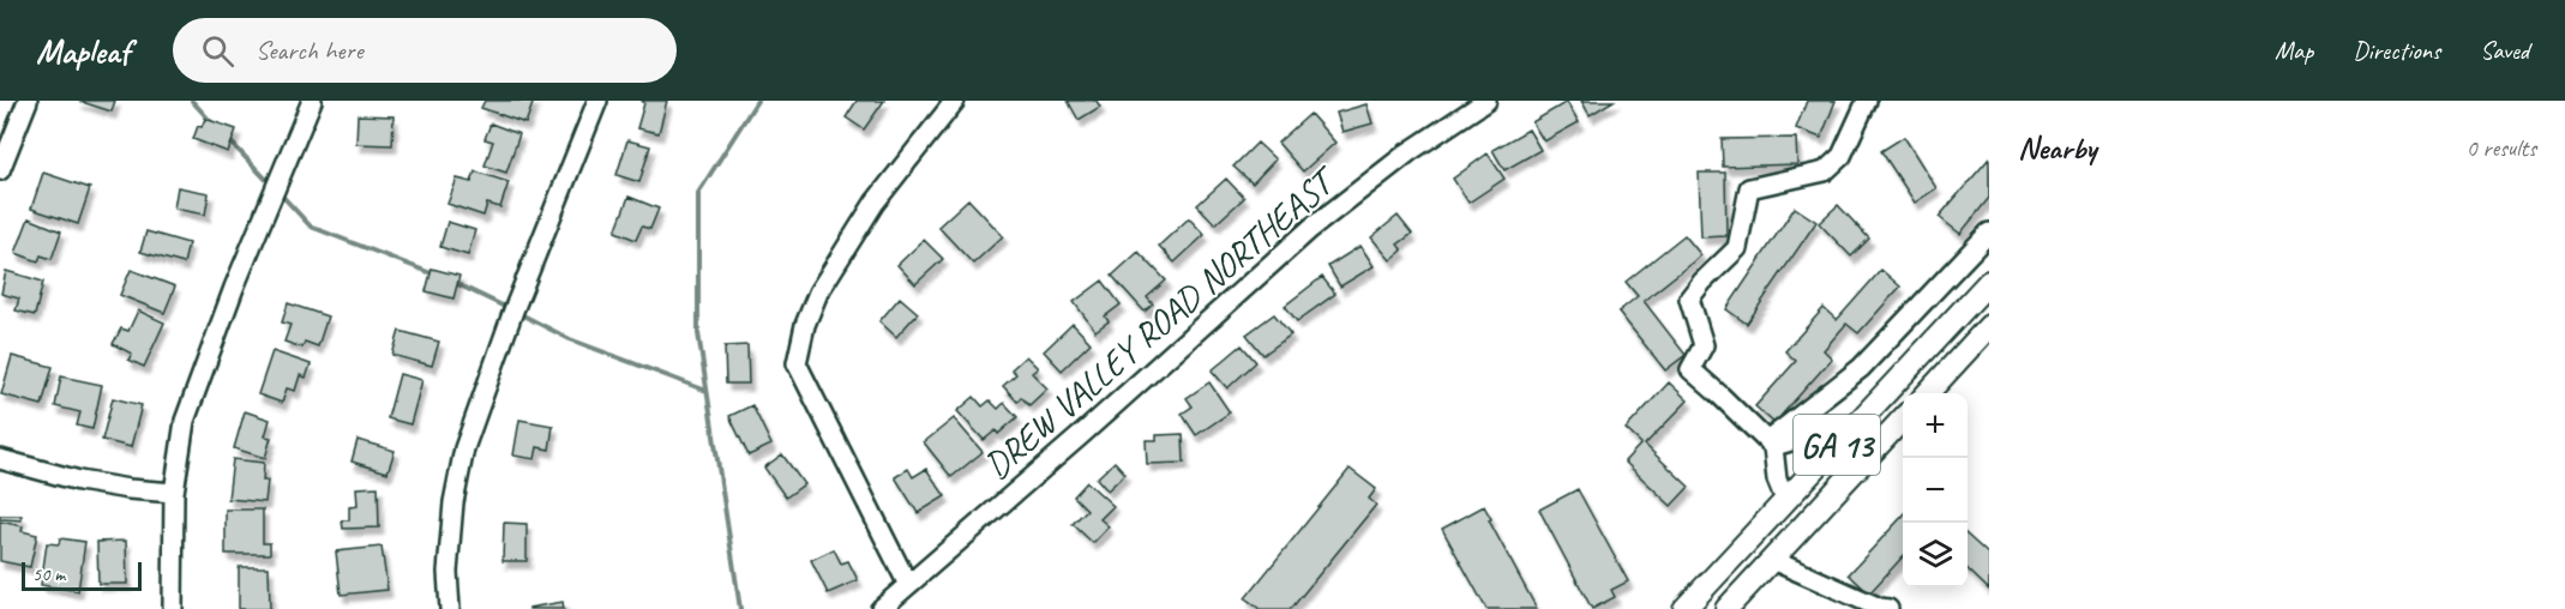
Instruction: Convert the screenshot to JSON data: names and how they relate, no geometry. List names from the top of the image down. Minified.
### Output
{"streets":{"main road":["GA 13"],"street":["DREW VALLEY ROAD NORTHEAST"]},"scale_bar":"50 m","page":{"header":"Mapleaf","search":"Search here","nav":["Map","Directions","Saved"],"heading":["Nearby","0 results"],"map_buttons":["+","−"],"scale":"50 m"}}
